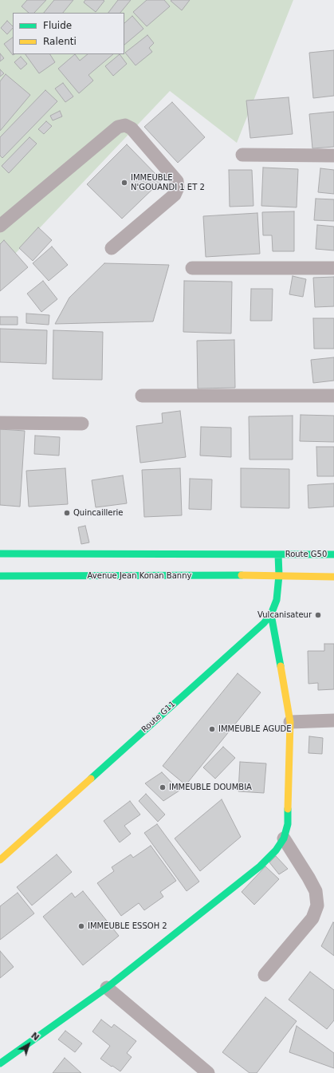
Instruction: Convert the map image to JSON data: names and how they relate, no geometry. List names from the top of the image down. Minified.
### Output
{"streets":{"street":["Route G50","Avenue Jean Konan Banny","Route G11"]},"crossings":[["Route G50","Route G11"],["Avenue Jean Konan Banny","Route G11"]],"places":["IMMEUBLE N'GOUANDI 1 ET 2","Quincaillerie","Vulcanisateur","IMMEUBLE AGUDE","IMMEUBLE DOUMBIA","IMMEUBLE ESSOH 2"],"legend":["Fluide","Ralenti"],"north":"top right"}
